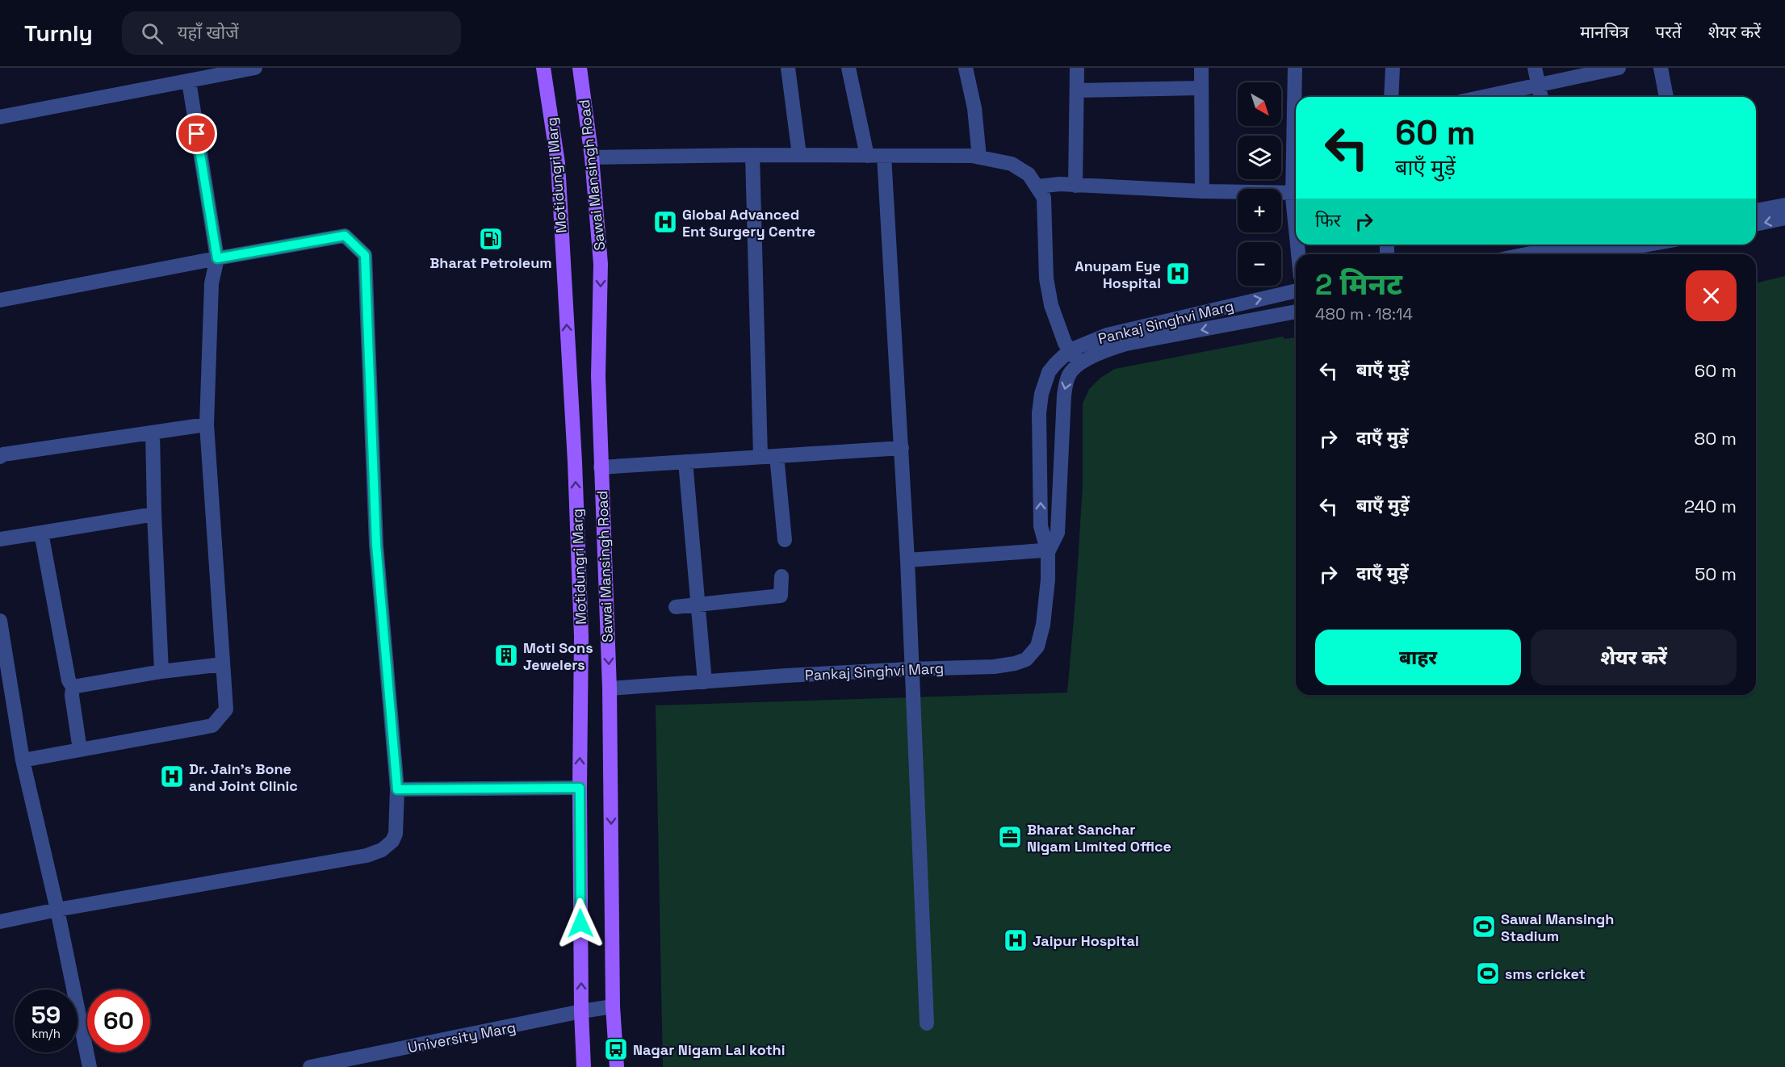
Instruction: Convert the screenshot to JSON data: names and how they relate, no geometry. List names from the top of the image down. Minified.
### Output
{"streets":{"main road":["Motidungri Marg","Sawai Mansingh Road"],"street":["Pankaj Singhvi Marg","University Marg"]},"crossings":[["Motidungri Marg","University Marg"],["Sawai Mansingh Road","Pankaj Singhvi Marg"],["Sawai Mansingh Road","University Marg"]],"one_way":["Motidungri Marg","Sawai Mansingh Road"],"places":{"hospital":["Global Advanced Ent Surgery Centre","Anupam Eye Hospital","Dr. Jain's Bone and Joint Clinic","Jaipur Hospital"],"fuel station":["Bharat Petroleum"],"building":["Moti Sons Jewelers"],"office":["Bharat Sanchar Nigam Limited Office"],"sports":["Sawai Mansingh Stadium","sms cricket"],"bus stop":["Nagar Nigam Lal kothi"]},"north":"bottom right","page":{"header":"Turnly","search":"यहाँ खोजें","nav":["मानचित्र","परतें","शेयर करें"],"map_buttons":["+","−"],"turn":["60 m","बाएँ मुड़ें"],"then":"फिर","heading":["2 मिनट","480 m · 18:14"],"list":[{"name":"बाएँ मुड़ें","value":"60 m"},{"name":"दाएँ मुड़ें","value":"80 m"},{"name":"बाएँ मुड़ें","value":"240 m"},{"name":"दाएँ मुड़ें","value":"50 m"}],"buttons":["बाहर","शेयर करें"],"speed":"59 km/h","limit":"60"}}
